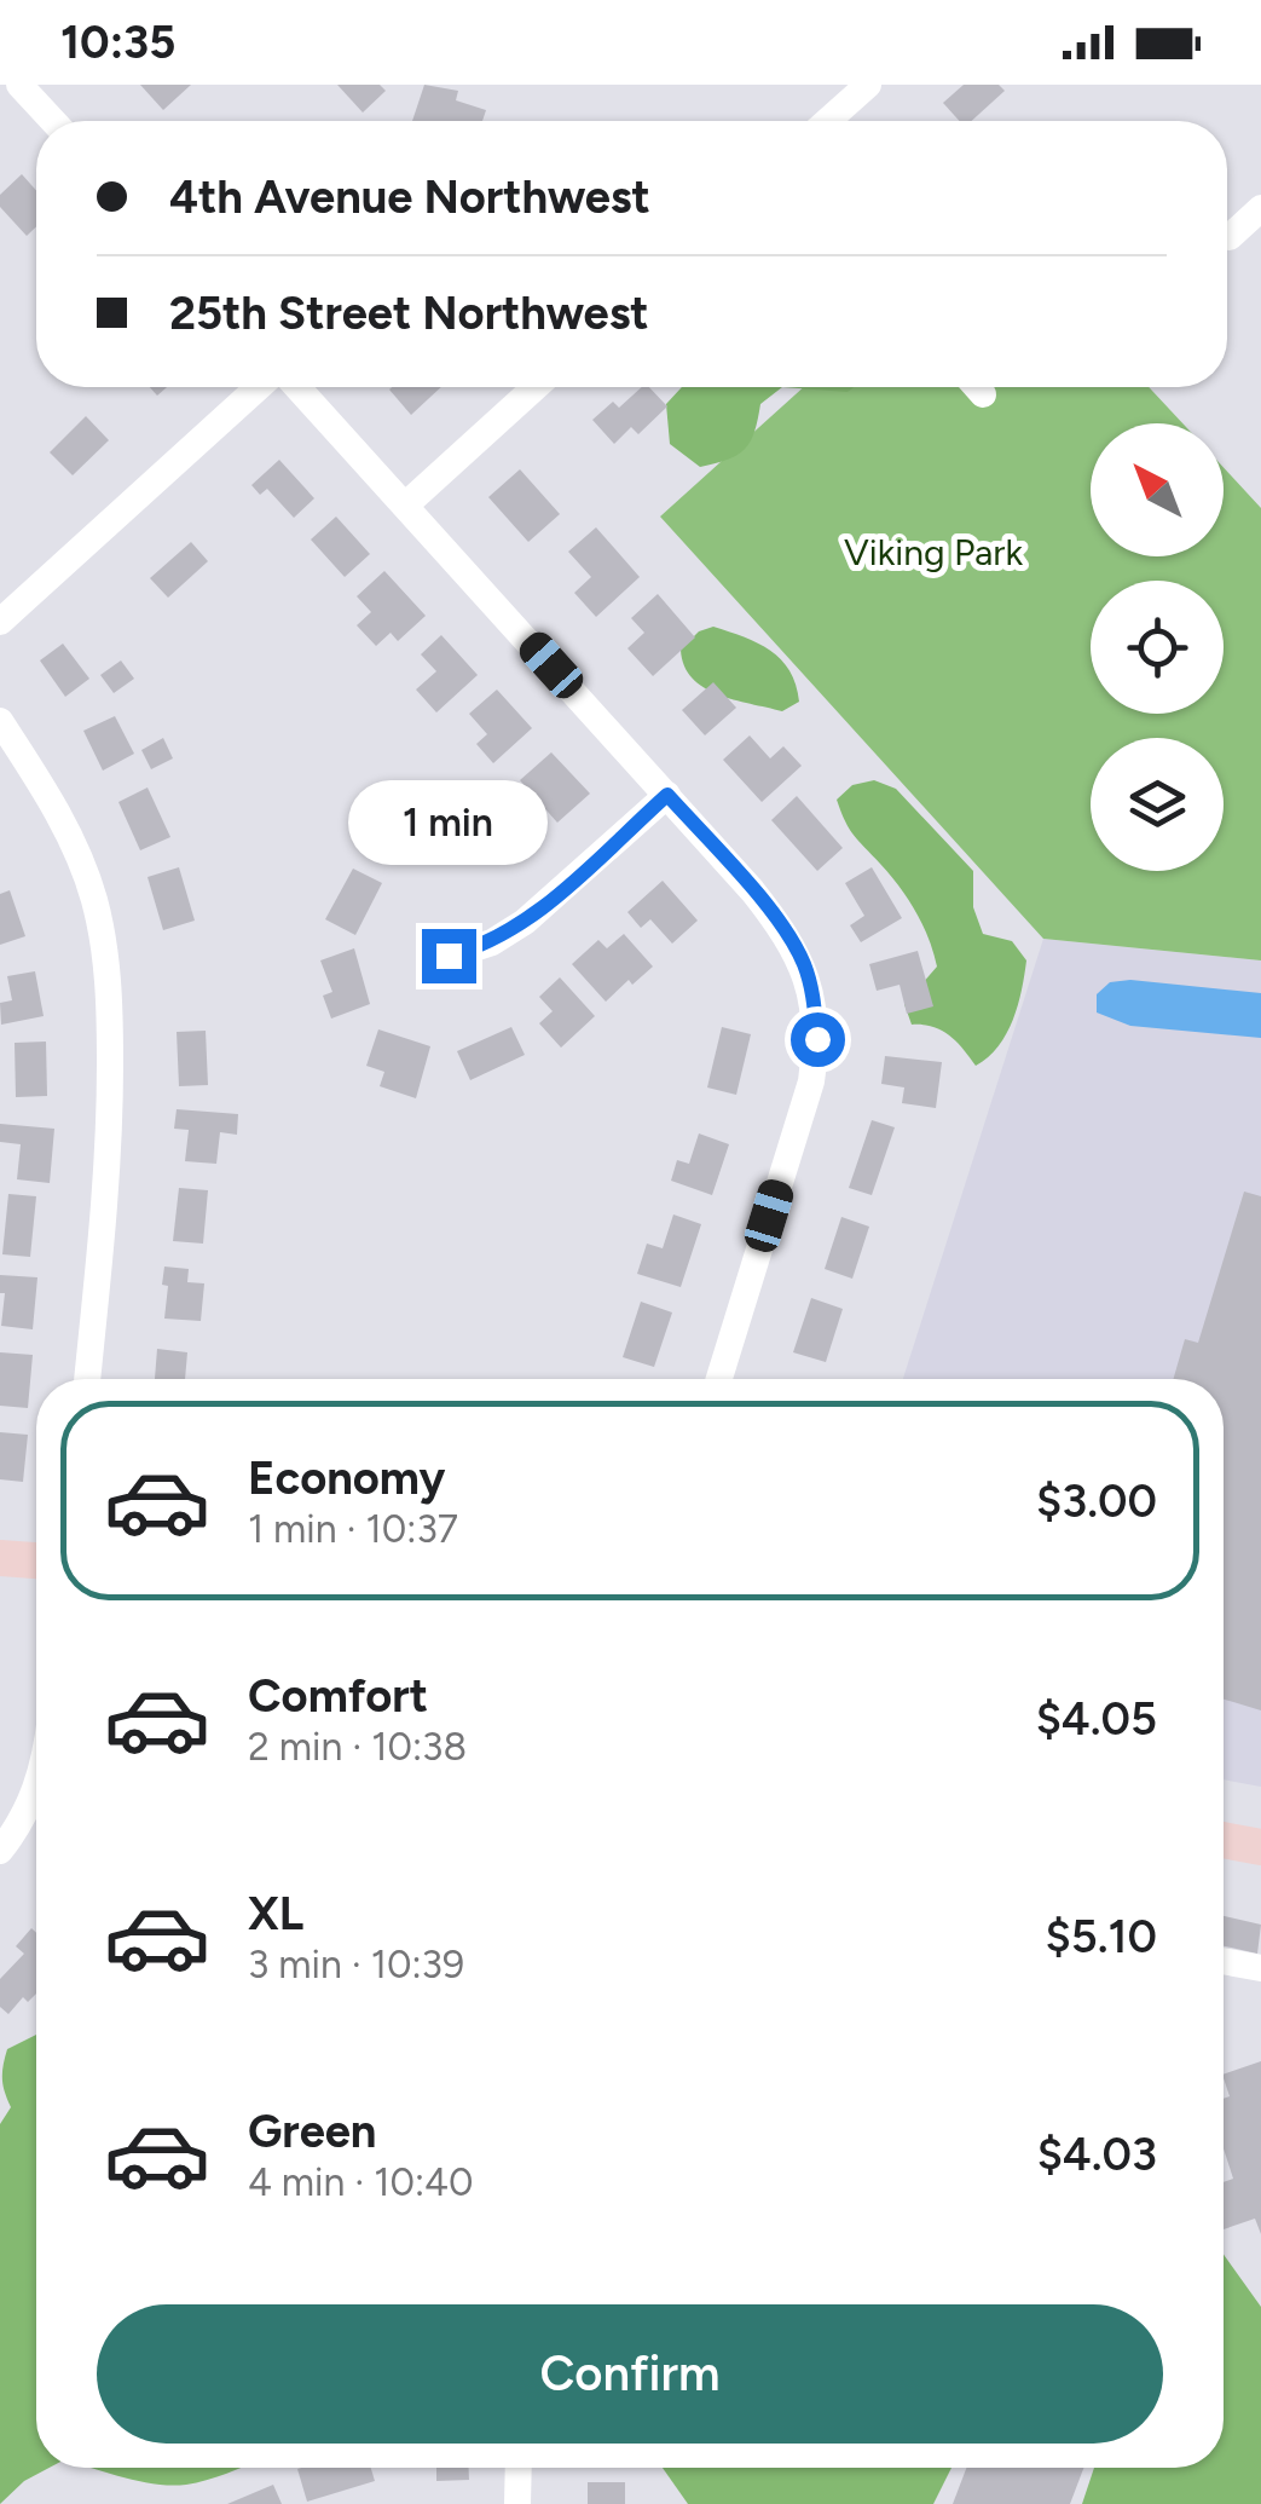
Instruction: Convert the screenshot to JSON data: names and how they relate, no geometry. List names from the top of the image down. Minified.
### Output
{"parks":["Viking Park"],"north":"top left","page":{"status":"10:35","banner":["4th Avenue Northwest","25th Street Northwest"],"bubble":"1 min","list":[{"name":"Economy","note":"1 min · 10:37","value":"$3.00"},{"name":"Comfort","note":"2 min · 10:38","value":"$4.05"},{"name":"XL","note":"3 min · 10:39","value":"$5.10"},{"name":"Green","note":"4 min · 10:40","value":"$4.03"}],"buttons":"Confirm"}}
